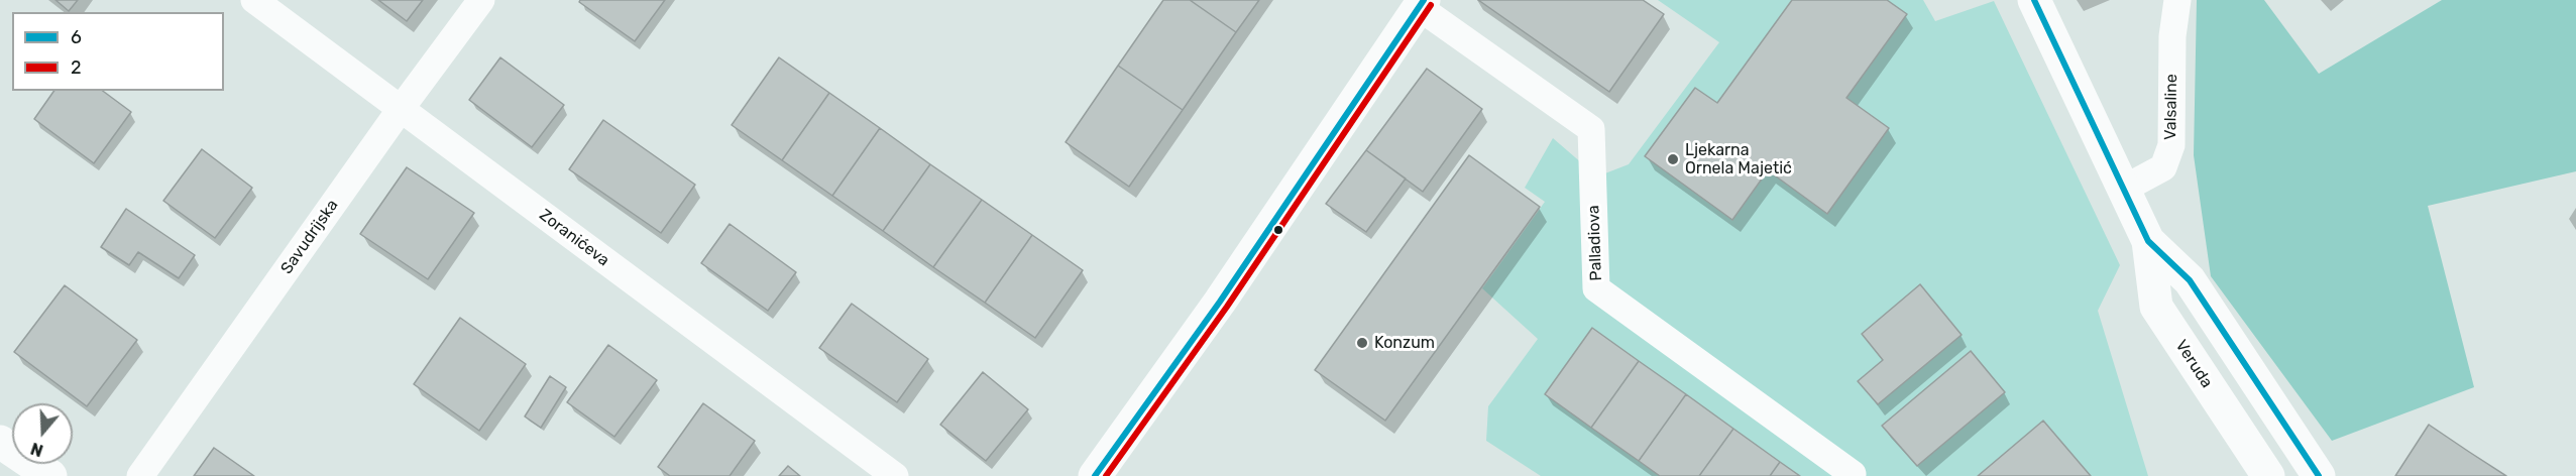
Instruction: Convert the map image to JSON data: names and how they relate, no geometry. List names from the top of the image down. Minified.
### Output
{"streets":{"main road":["Veruda"],"street":["Valsaline","Savudrijska","Zoranićeva","Palladiova"]},"crossings":[["Valsaline","Veruda"],["Savudrijska","Zoranićeva"]],"places":["Ljekarna Ornela Majetić","Konzum"],"lines":["transit line 6","transit line 2"],"legend":["6","2"],"north":"bottom"}
